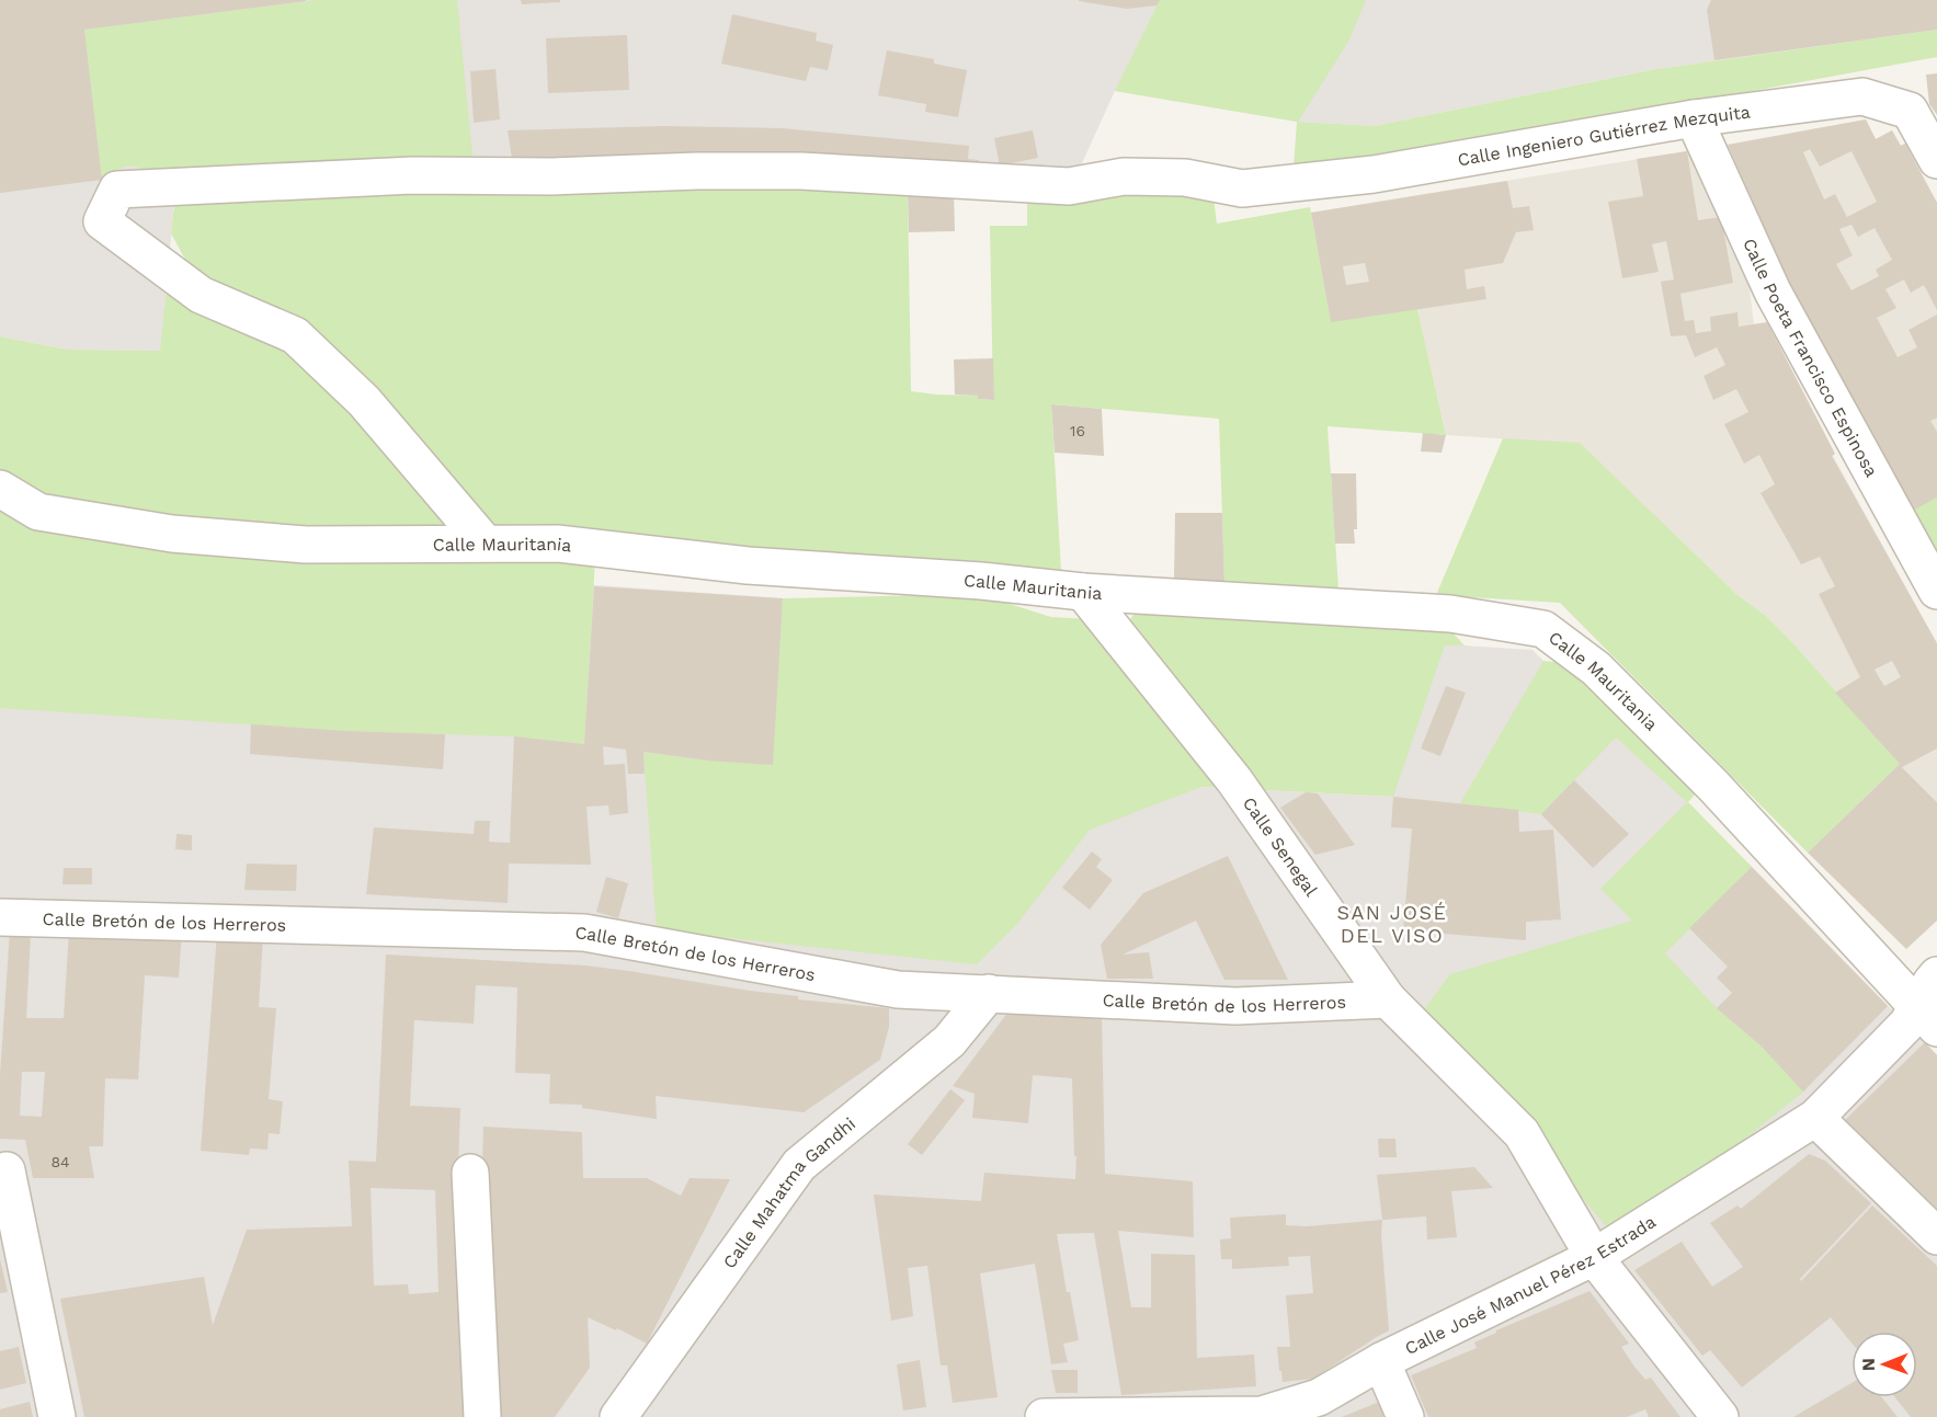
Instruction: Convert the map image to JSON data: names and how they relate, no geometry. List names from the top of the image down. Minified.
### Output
{"streets":{"street":["Calle Ingeniero Gutiérrez Mezquita","Calle Poeta Francisco Espinosa","Calle Mauritania","Calle Senegal","Calle Bretón de los Herreros","Calle Mahatma Gandhi","Calle José Manuel Pérez Estrada"]},"crossings":[["Calle Ingeniero Gutiérrez Mezquita","Calle Poeta Francisco Espinosa"],["Calle Ingeniero Gutiérrez Mezquita","Calle Mauritania"],["Calle Mauritania","Calle Senegal"],["Calle Mauritania","Calle José Manuel Pérez Estrada"],["Calle Senegal","Calle Bretón de los Herreros"],["Calle Senegal","Calle José Manuel Pérez Estrada"],["Calle Bretón de los Herreros","Calle Mahatma Gandhi"]],"districts":["SAN JOSÉ DEL VISO"],"house_numbers":["16","84"],"north":"left"}
